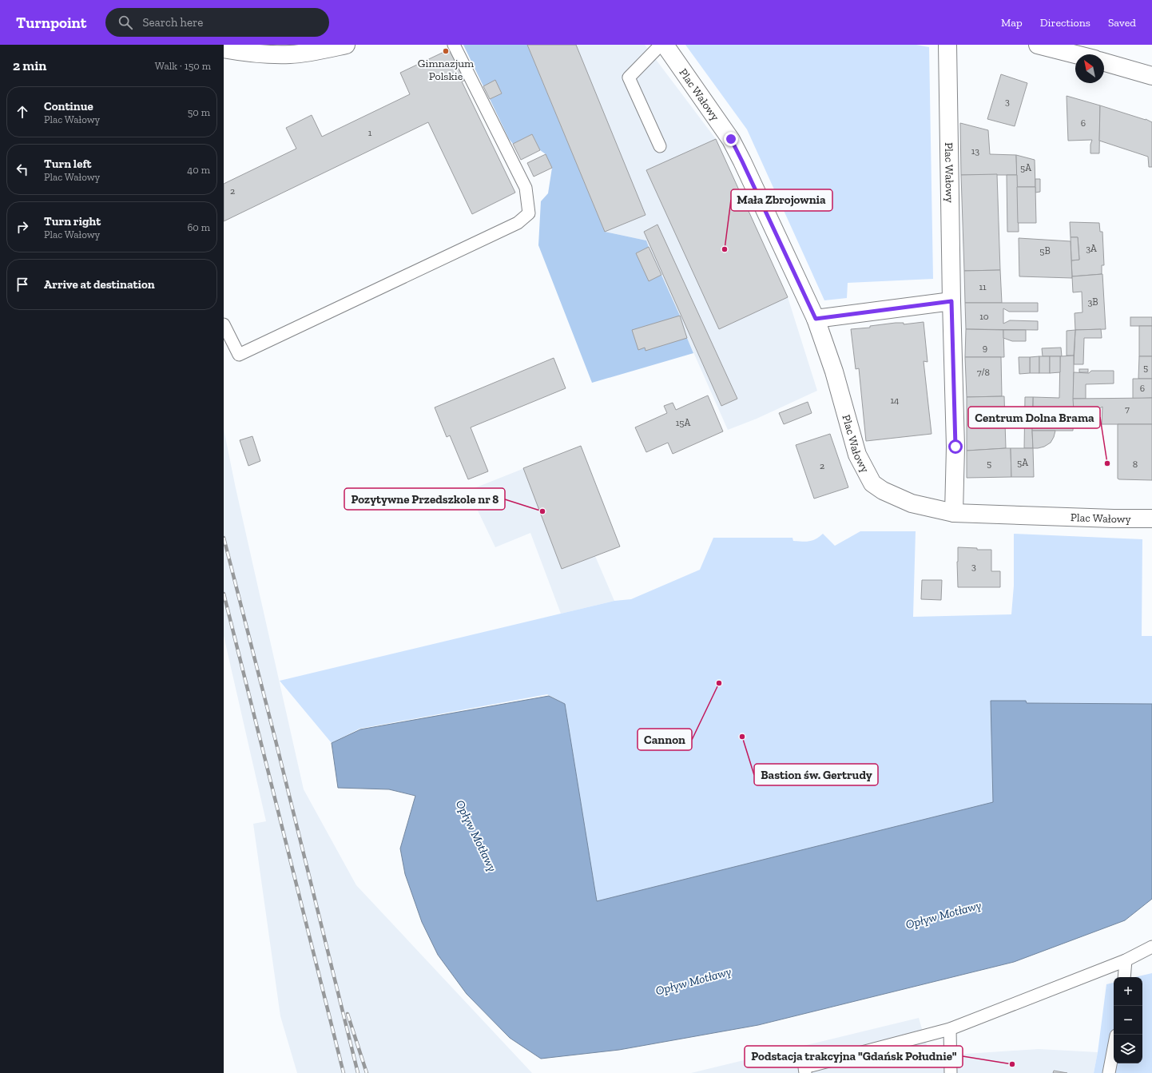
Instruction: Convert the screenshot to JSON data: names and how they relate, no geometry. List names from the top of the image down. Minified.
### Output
{"streets":{"street":["Plac Wałowy"]},"water":["Opływ Motławy"],"places":["Gimnazjum Polskie","Mała Zbrojownia","Centrum Dolna Brama","Pozytywne Przedszkole nr 8","Cannon","Bastion św. Gertrudy","Podstacja trakcyjna \"Gdańsk Południe\""],"house_numbers":["3","6","1","13","5A","2","3A","5B","11","3B","10","9","5","7/8","6","14","7","15A","5A","5","8","2","3"],"north":"top left","page":{"header":"Turnpoint","search":"Search here","nav":["Map","Directions","Saved"],"heading":["2 min","Walk · 150 m"],"list":[["Continue","Plac Wałowy","50 m"],["Turn left","Plac Wałowy","40 m"],["Turn right","Plac Wałowy","60 m"],"Arrive at destination"],"map_buttons":["+","−"]}}
